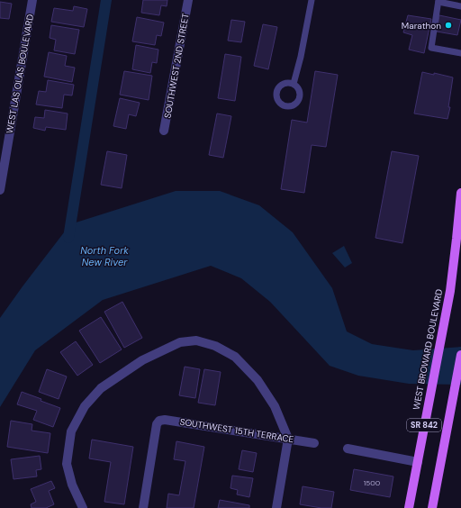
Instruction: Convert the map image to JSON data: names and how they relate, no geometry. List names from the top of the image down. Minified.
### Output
{"streets":{"main road":["WEST BROWARD BOULEVARD","SR 842"],"street":["SOUTHWEST 2ND STREET","WEST LAS OLAS BOULEVARD","SOUTHWEST 15TH TERRACE"]},"water":["North Fork New River"],"places":["Marathon"],"house_numbers":["1500"]}
